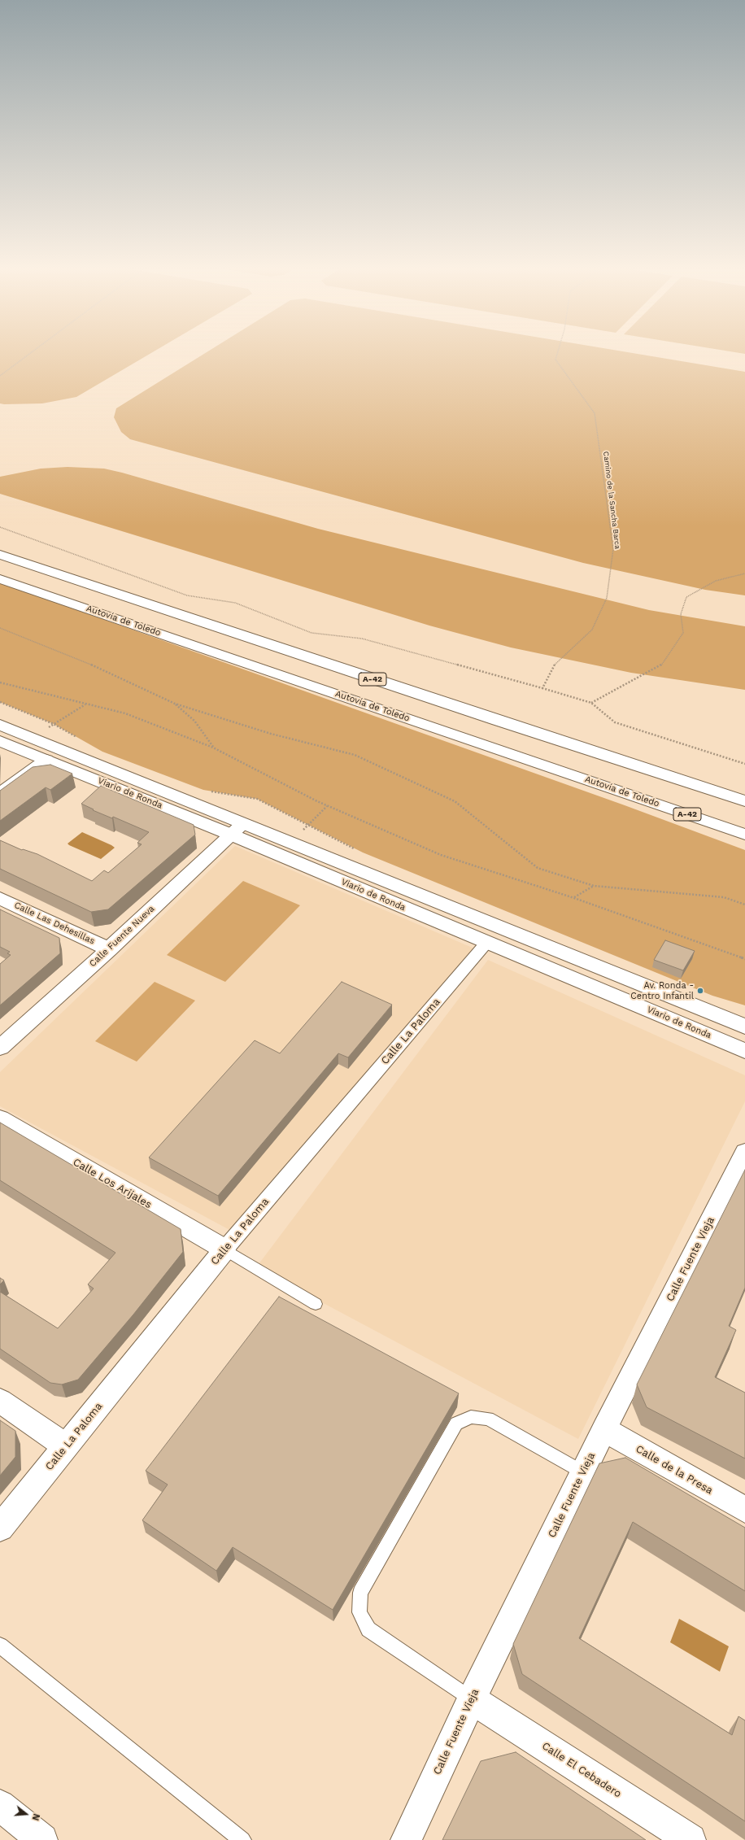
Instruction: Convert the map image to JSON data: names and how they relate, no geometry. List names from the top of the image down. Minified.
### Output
{"streets":{"main road":["Autovía de Toledo","A-42","Viario de Ronda","Calle Las Dehesillas","Calle Fuente Nueva","Calle La Paloma","Calle Los Arijales","Calle Fuente Vieja","Calle de la Presa","Calle El Cebadero"],"path":["Camino de la Sancha Barca"]},"crossings":[["Viario de Ronda","Calle Fuente Nueva"],["Viario de Ronda","Calle La Paloma"],["Calle Las Dehesillas","Calle Fuente Nueva"],["Calle La Paloma","Calle Los Arijales"],["Calle Fuente Vieja","Calle de la Presa"],["Calle Fuente Vieja","Calle El Cebadero"]],"places":["Av. Ronda - Centro Infantil"],"north":"right"}
